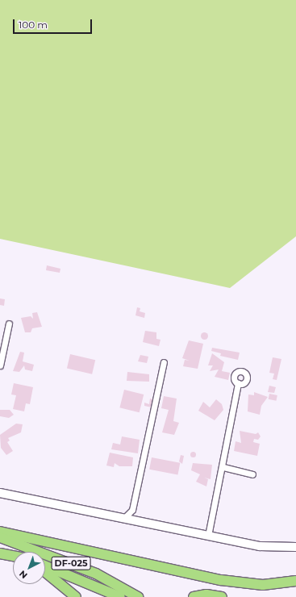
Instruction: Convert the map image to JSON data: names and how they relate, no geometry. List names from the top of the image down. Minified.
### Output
{"streets":{"highway":["DF-025"]},"scale_bar":"100 m","north":"bottom left"}
